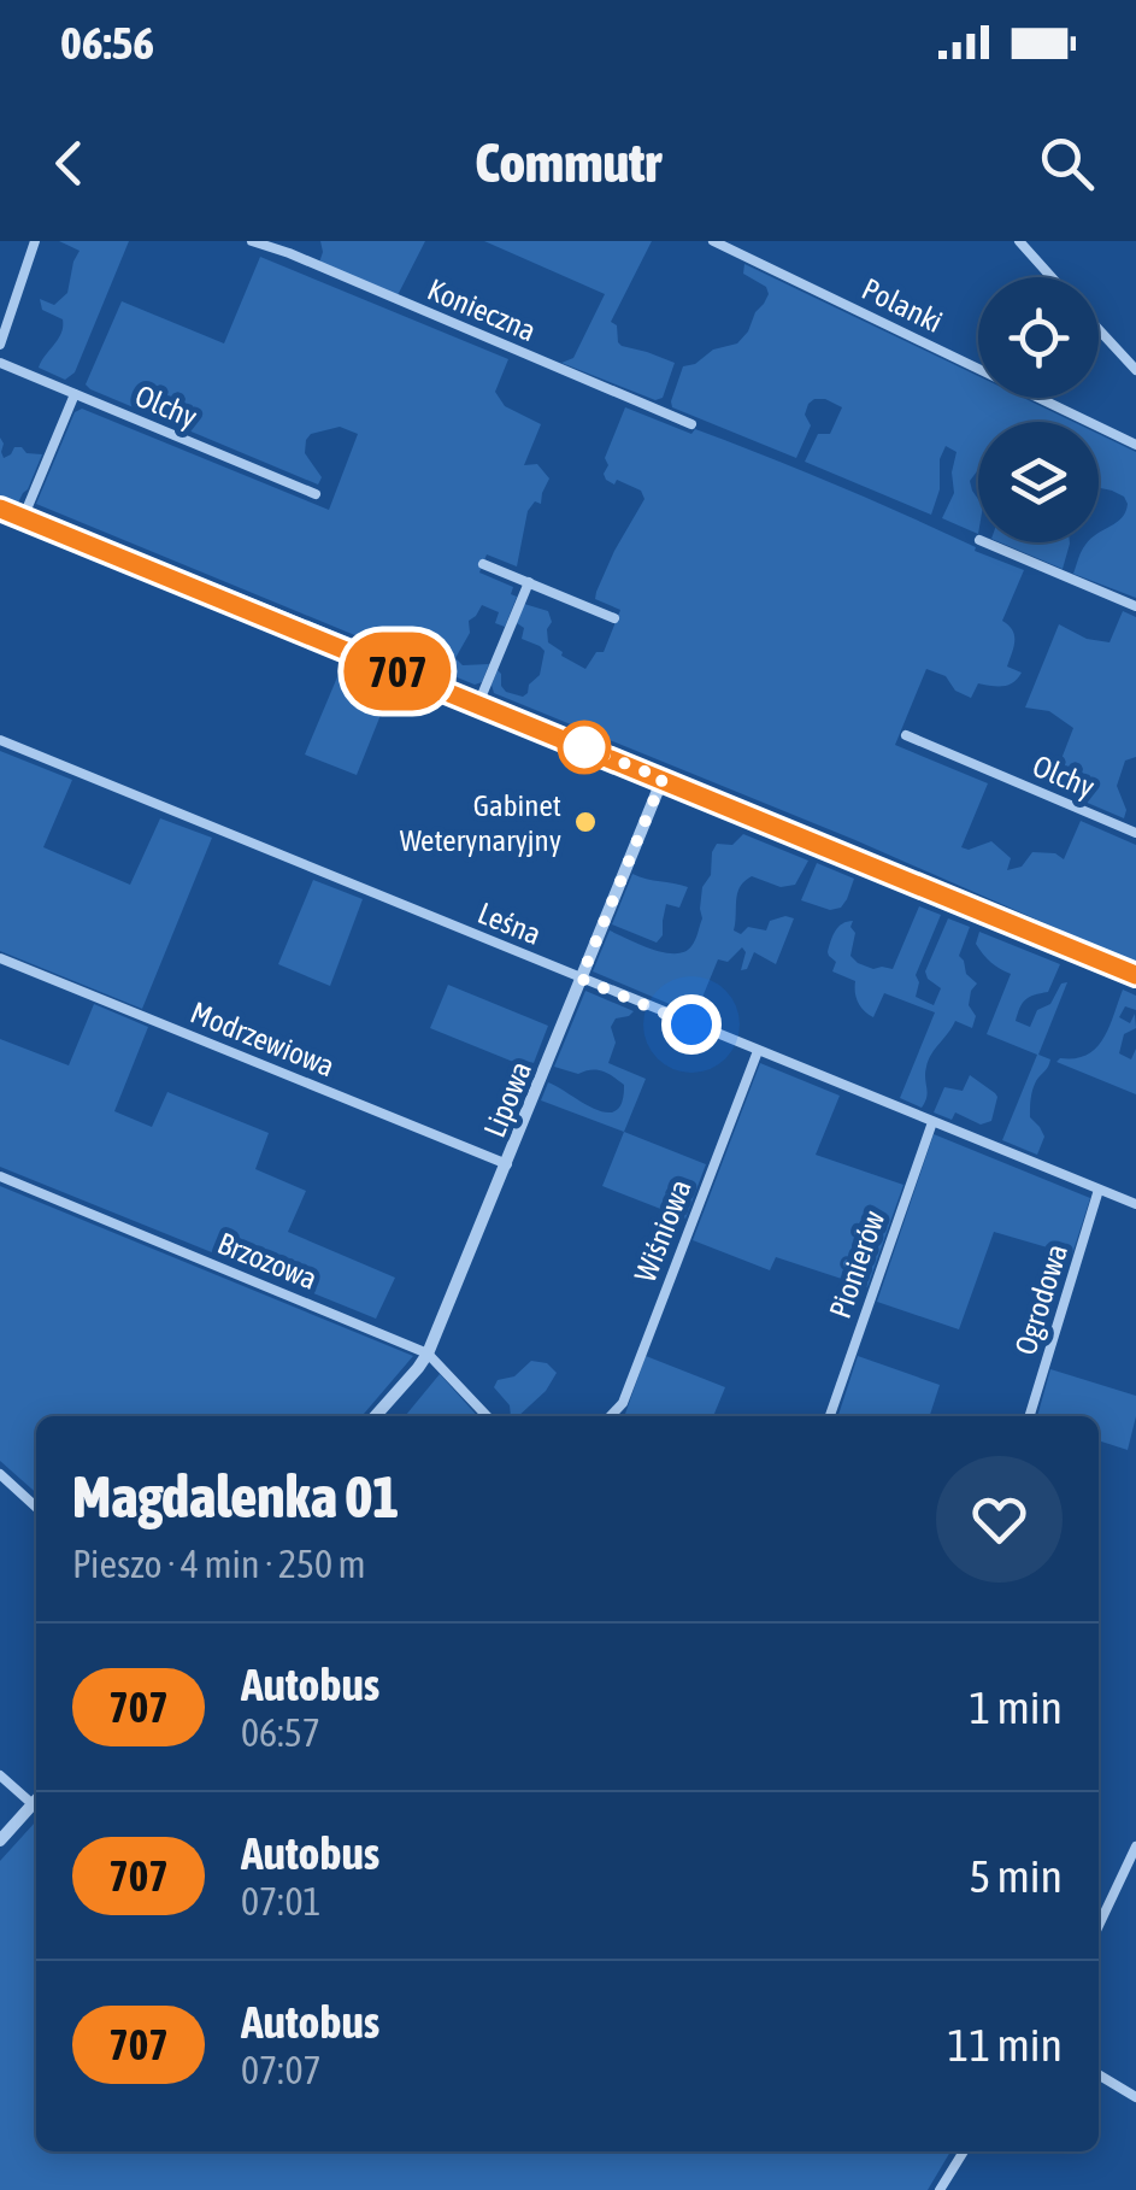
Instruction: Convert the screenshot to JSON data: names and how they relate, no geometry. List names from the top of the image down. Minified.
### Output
{"streets":{"street":["Polanki","Konieczna","Olchy","Leśna","Modrzewiowa","Lipowa","Wiśniowa","Brzozowa","Pionierów","Ogrodowa"]},"crossings":[["Leśna","Lipowa"],["Leśna","Wiśniowa"],["Leśna","Pionierów"],["Leśna","Ogrodowa"],["Modrzewiowa","Lipowa"],["Lipowa","Brzozowa"]],"places":["Gabinet Weterynaryjny"],"lines":["bus line 707"],"page":{"status":"06:56","header":"Commutr","on_map":"707","heading":["Magdalenka 01","Pieszo · 4 min · 250 m"],"list":[{"mark":"707","name":"Autobus","note":"06:57","value":"1 min"},{"mark":"707","name":"Autobus","note":"07:01","value":"5 min"},{"mark":"707","name":"Autobus","note":"07:07","value":"11 min"}]}}
